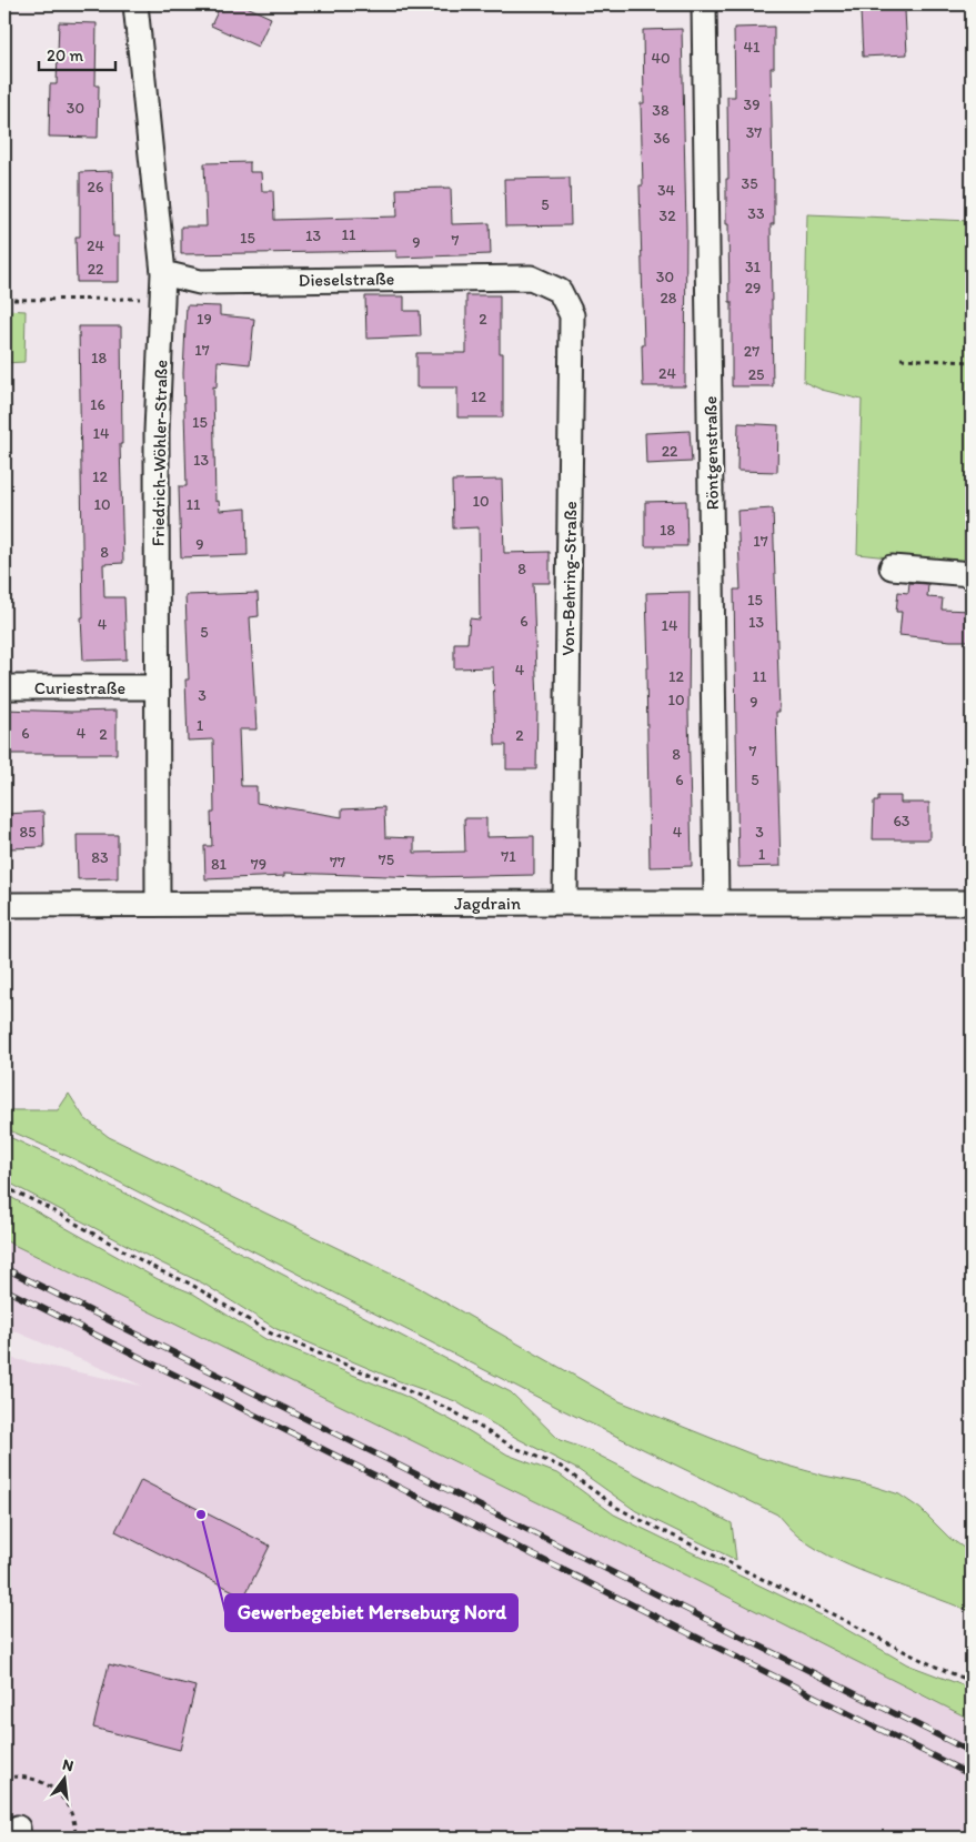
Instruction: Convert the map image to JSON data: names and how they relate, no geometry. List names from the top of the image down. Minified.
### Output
{"streets":{"street":["Dieselstraße","Friedrich-Wöhler-Straße","Röntgenstraße","Von-Behring-Straße","Curiestraße","Jagdrain"]},"crossings":[["Dieselstraße","Friedrich-Wöhler-Straße"],["Dieselstraße","Von-Behring-Straße"],["Friedrich-Wöhler-Straße","Curiestraße"],["Friedrich-Wöhler-Straße","Jagdrain"],["Röntgenstraße","Jagdrain"],["Von-Behring-Straße","Jagdrain"]],"places":["Gewerbegebiet Merseburg Nord"],"house_numbers":["41","40","39","30","38","37","36","35","26","34","5","33","32","11","13","15","7","9","24","31","22","30","29","28","19","2","17","27","18","24","25","12","16","15","14","22","13","12","10","10","11","18","17","9","8","8","15","6","13","4","14","5","4","12","11","3","10","9","1","6","4","2","2","7","8","6","5","63","85","4","3","1","71","83","75","77","81","79"],"scale_bar":"20 m","north":"top"}
